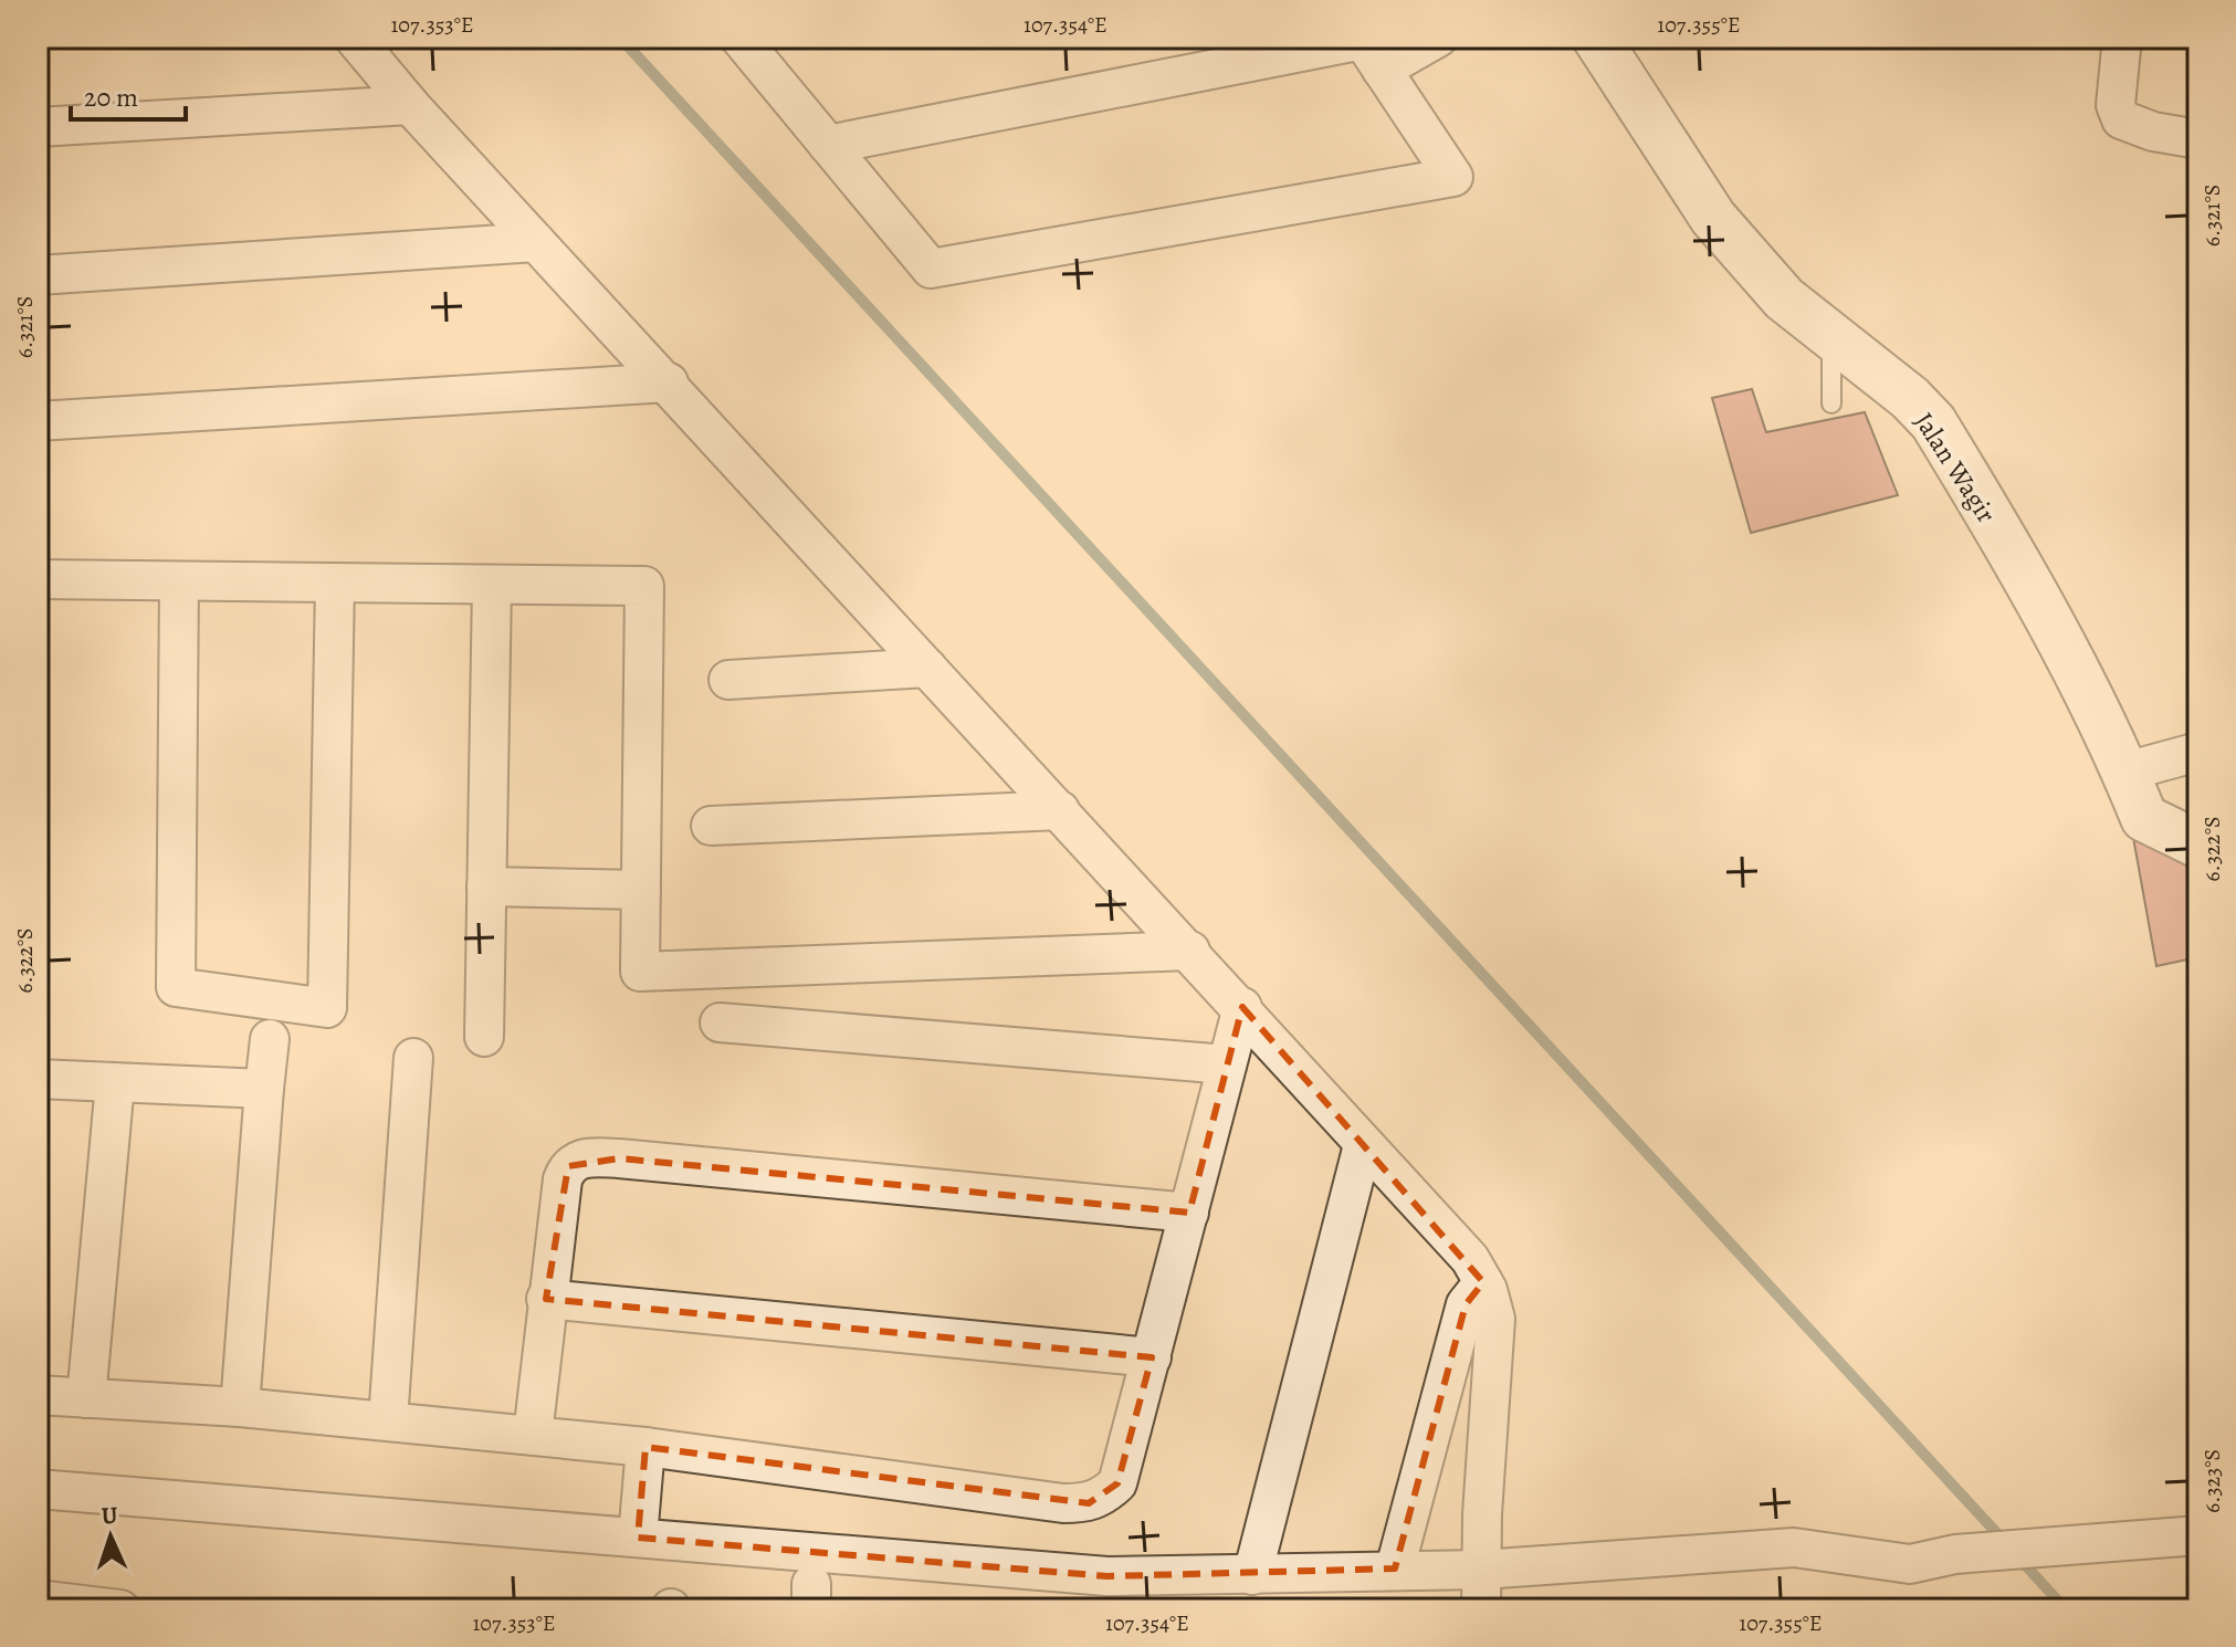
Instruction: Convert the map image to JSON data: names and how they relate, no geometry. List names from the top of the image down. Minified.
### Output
{"streets":{"street":["Jalan Wagir"]},"scale_bar":"20 m","north":"top","coordinates":["107.353°E","107.354°E","107.355°E","6.321°S","6.322°S","6.323°S"]}
